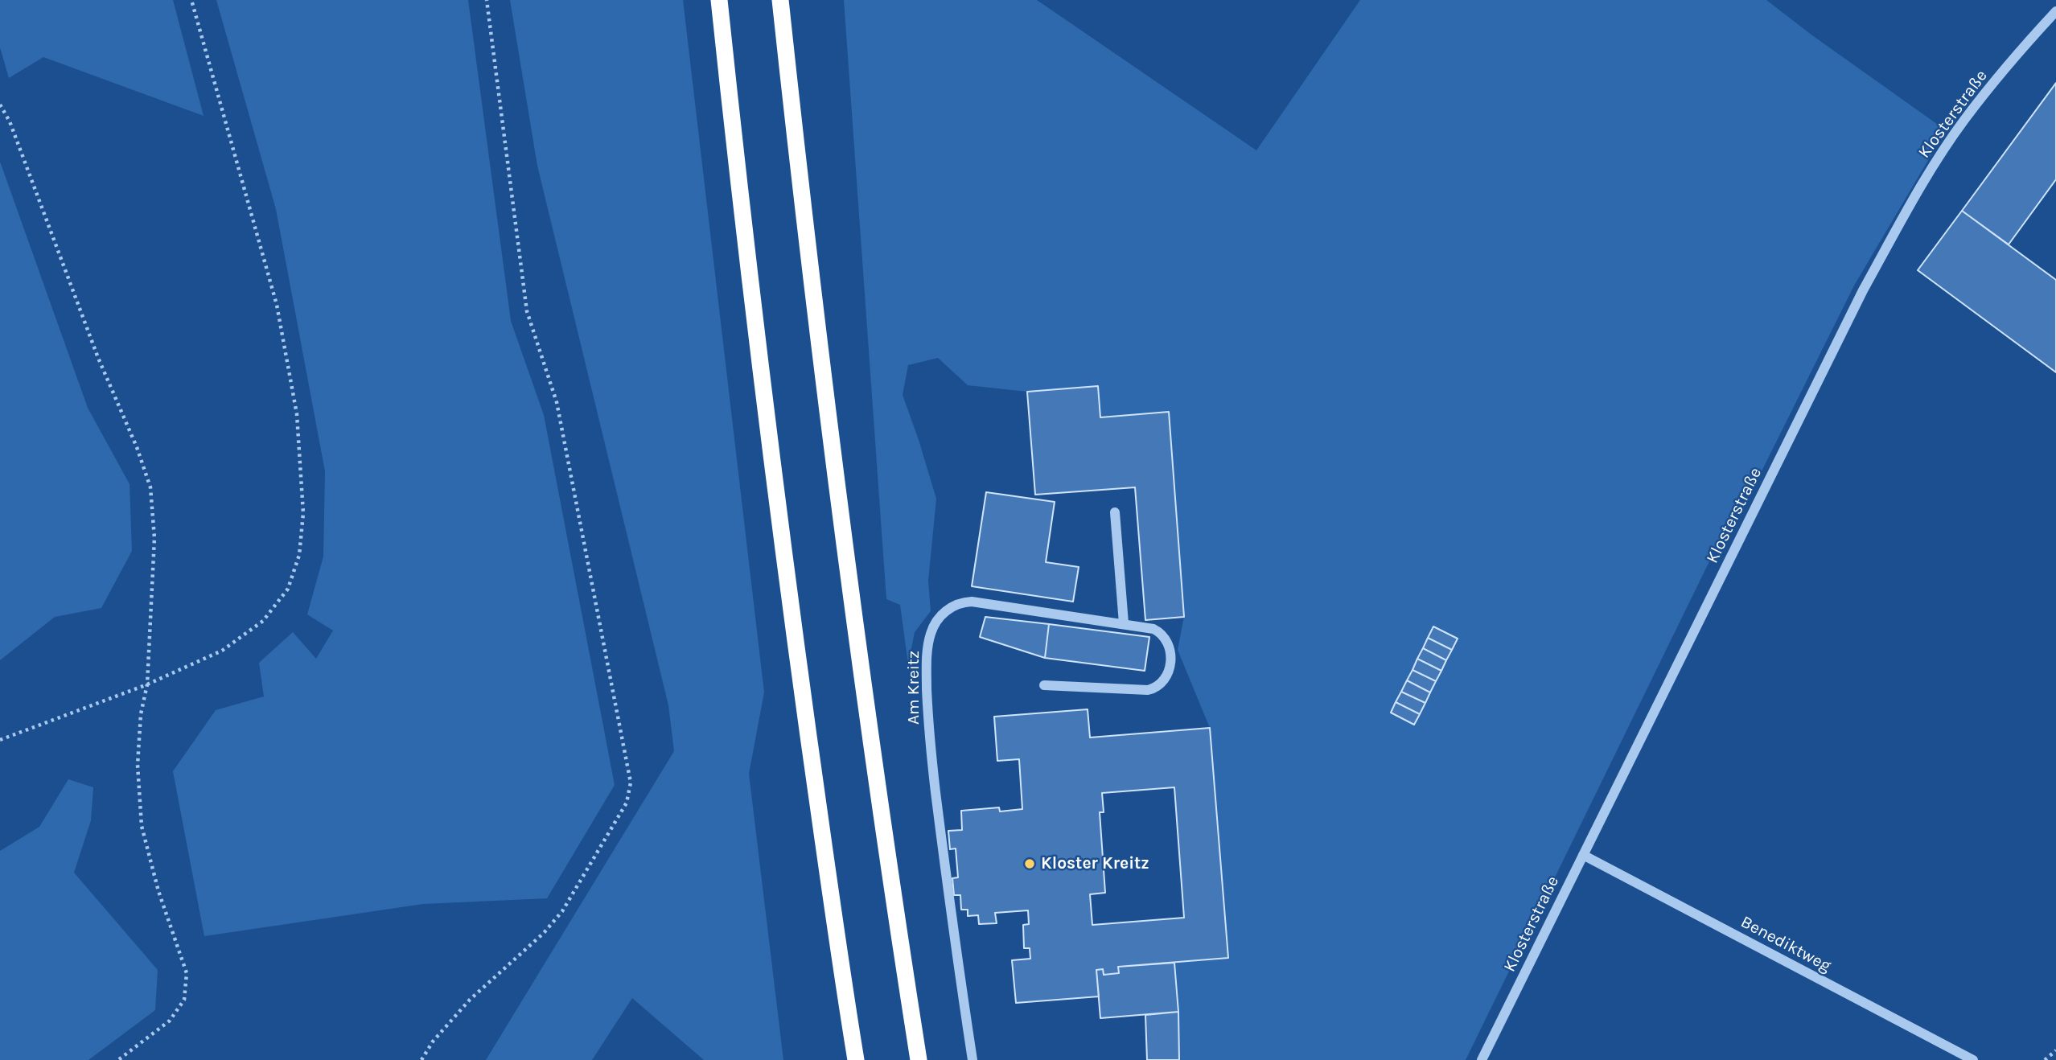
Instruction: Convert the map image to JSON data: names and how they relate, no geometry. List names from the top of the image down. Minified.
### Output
{"streets":{"street":["Klosterstraße","Am Kreitz","Benediktweg"]},"crossings":[["Klosterstraße","Benediktweg"]],"places":["Kloster Kreitz"]}
